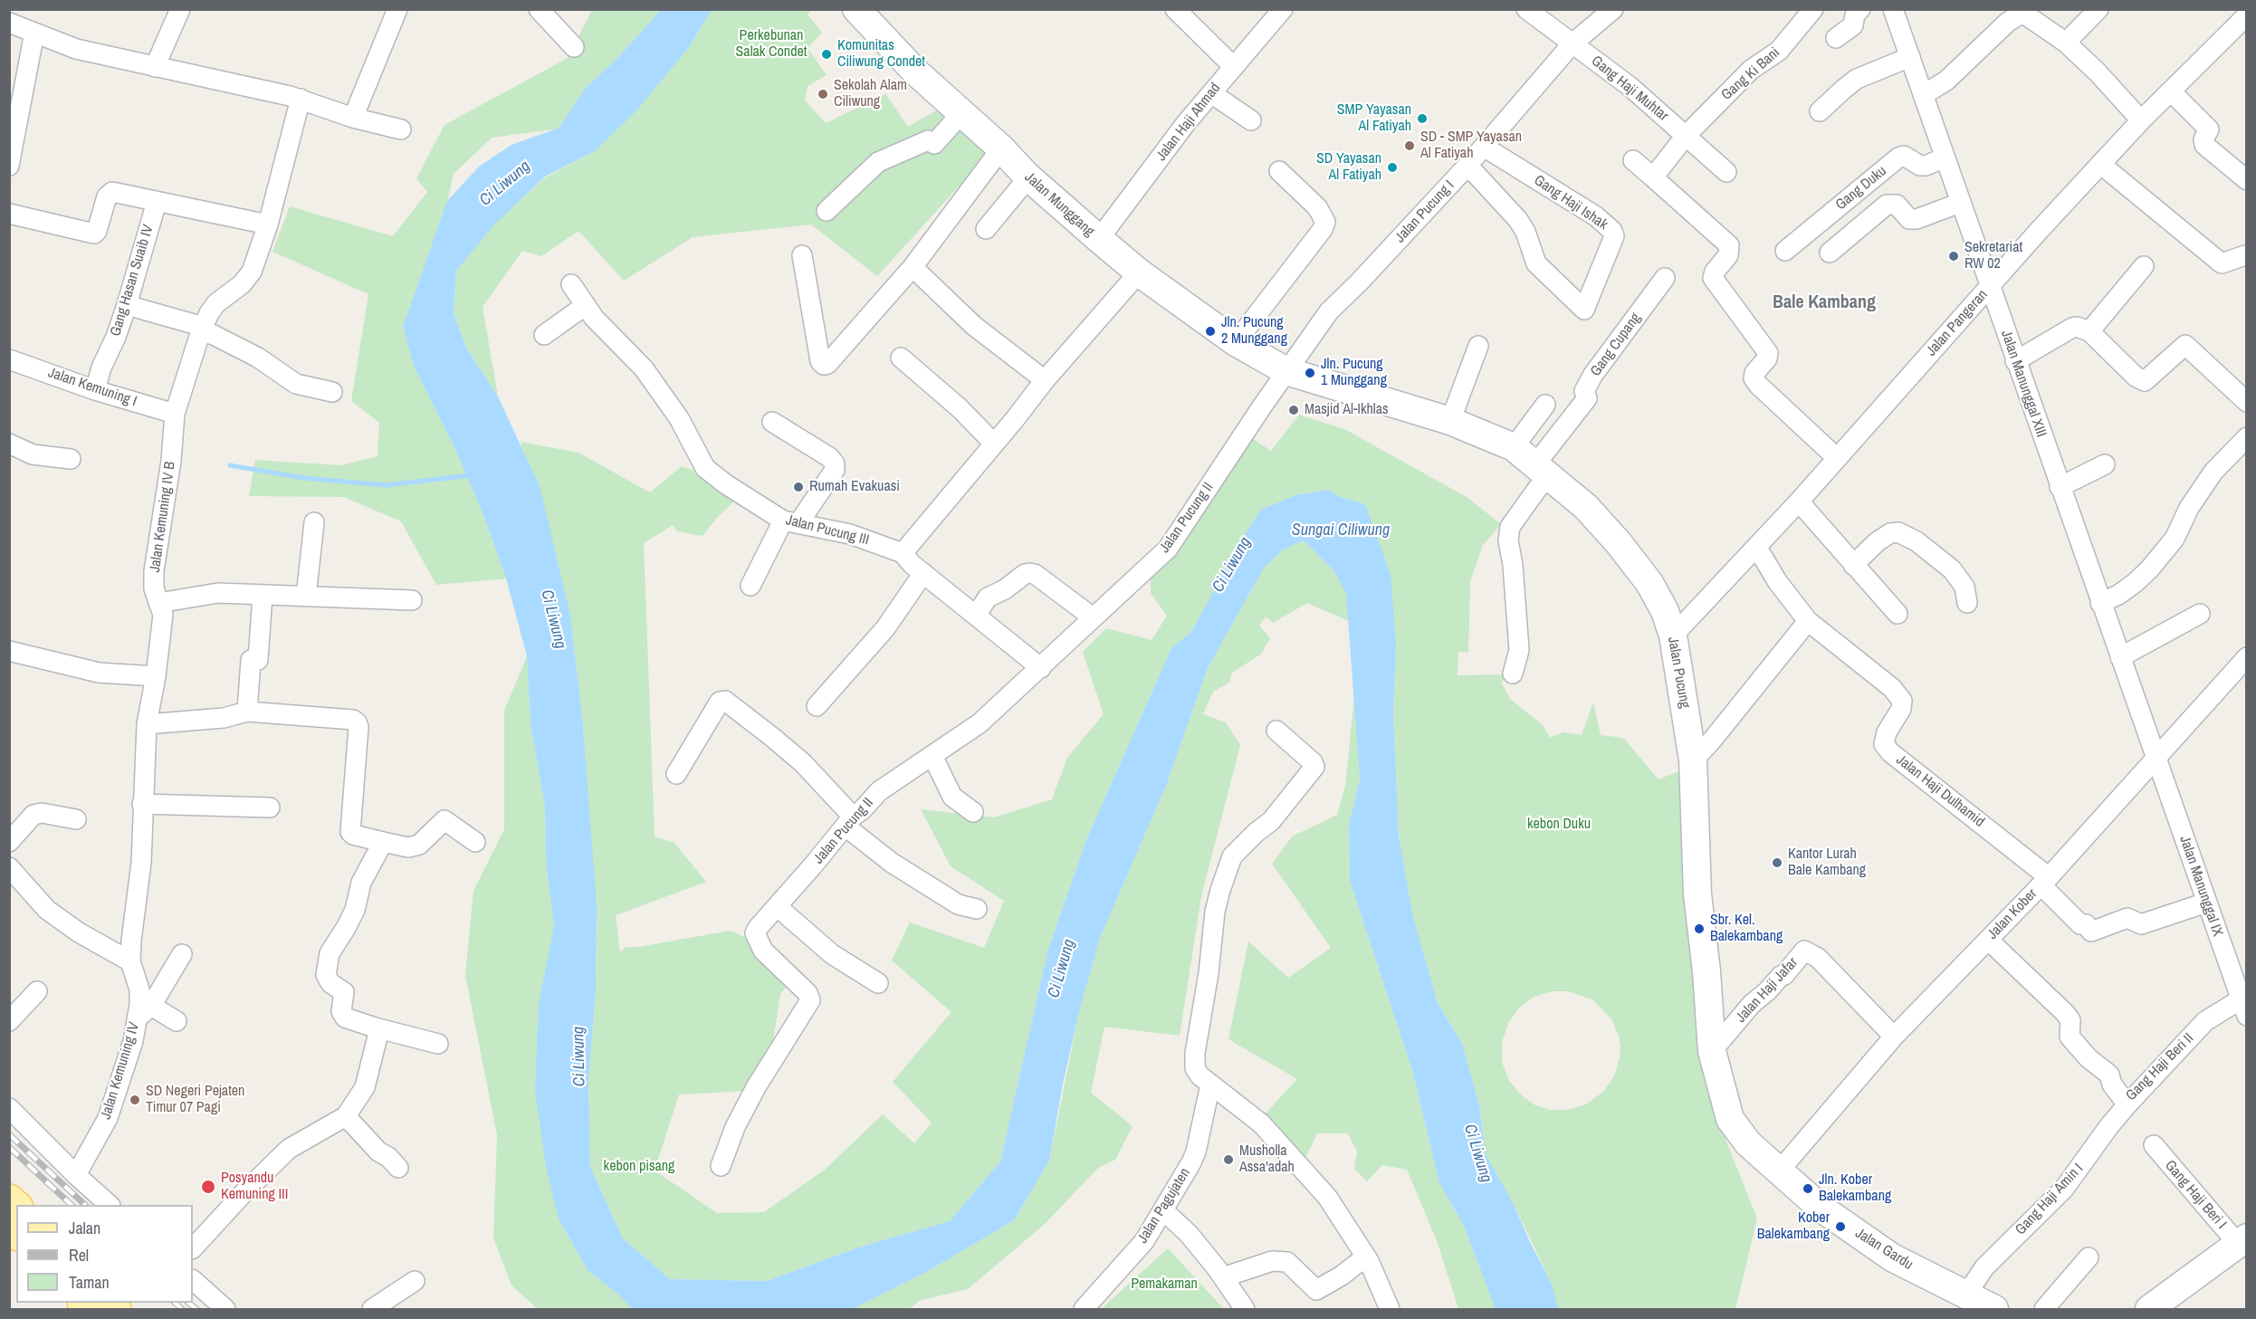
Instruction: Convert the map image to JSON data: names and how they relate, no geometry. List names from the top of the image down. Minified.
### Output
{"streets":{"street":["Gang Ki Bani","Gang Haji Muhtar","Jalan Haji Ahmad","Gang Duku","Gang Haji Ishak","Jalan Munggang","Jalan Pucung I","Gang Hasan Suaib IV","Jalan Pangeran","Gang Cupang","Jalan Manunggal XIII","Jalan Kemuning I","Jalan Kemuning IV B","Jalan Pucung II","Jalan Pucung III","Jalan Pucung","Jalan Haji Dulhamid","Jalan Manunggal IX","Jalan Kober","Jalan Haji Jafar","Gang Haji Beri II","Jalan Kemuning IV","Gang Haji Beri I","Gang Haji Amin I","Jalan Pagujaten","Jalan Gardu"]},"crossings":[["Gang Ki Bani","Gang Haji Muhtar"],["Gang Haji Muhtar","Jalan Pucung I"],["Jalan Haji Ahmad","Jalan Munggang"],["Gang Duku","Jalan Manunggal XIII"],["Gang Haji Ishak","Jalan Pucung I"],["Jalan Munggang","Jalan Pucung I"],["Jalan Munggang","Jalan Pucung II"],["Jalan Munggang","Jalan Pucung"],["Jalan Pucung I","Jalan Pucung II"],["Jalan Pucung I","Jalan Pucung"],["Gang Hasan Suaib IV","Jalan Kemuning I"],["Jalan Pangeran","Jalan Manunggal XIII"],["Jalan Pangeran","Jalan Pucung"],["Jalan Pangeran","Jalan Haji Dulhamid"],["Gang Cupang","Jalan Pucung"],["Jalan Manunggal XIII","Jalan Manunggal IX"],["Jalan Manunggal XIII","Jalan Kober"],["Jalan Kemuning I","Jalan Kemuning IV B"],["Jalan Kemuning IV B","Jalan Kemuning IV"],["Jalan Pucung II","Jalan Pucung"],["Jalan Pucung","Jalan Kober"],["Jalan Pucung","Jalan Haji Jafar"],["Jalan Pucung","Jalan Gardu"],["Jalan Haji Dulhamid","Jalan Kober"],["Jalan Manunggal IX","Jalan Kober"],["Jalan Manunggal IX","Gang Haji Beri II"],["Jalan Kober","Jalan Haji Jafar"],["Jalan Kober","Gang Haji Beri II"],["Jalan Kober","Jalan Gardu"],["Gang Haji Beri II","Gang Haji Amin I"],["Gang Haji Amin I","Jalan Gardu"]],"districts":["Bale Kambang"],"water":["Ci Liwung","Sungai Ciliwung"],"parks":["Perkebunan Salak Condet","kebon Duku","kebon pisang","Pemakaman"],"places":["Komunitas Ciliwung Condet","Sekolah Alam Ciliwung","SMP Yayasan Al Fatiyah","SD - SMP Yayasan Al Fatiyah","SD Yayasan Al Fatiyah","Sekretariat RW 02","Jln. Pucung 2 Munggang","Jln. Pucung 1 Munggang","Masjid Al-Ikhlas","Rumah Evakuasi","Kantor Lurah Bale Kambang","Sbr. Kel. Balekambang","SD Negeri Pejaten Timur 07 Pagi","Musholla Assa'adah","Posyandu Kemuning III","Jln. Kober Balekambang","Kober Balekambang"],"legend":["Jalan","Rel","Taman"]}
